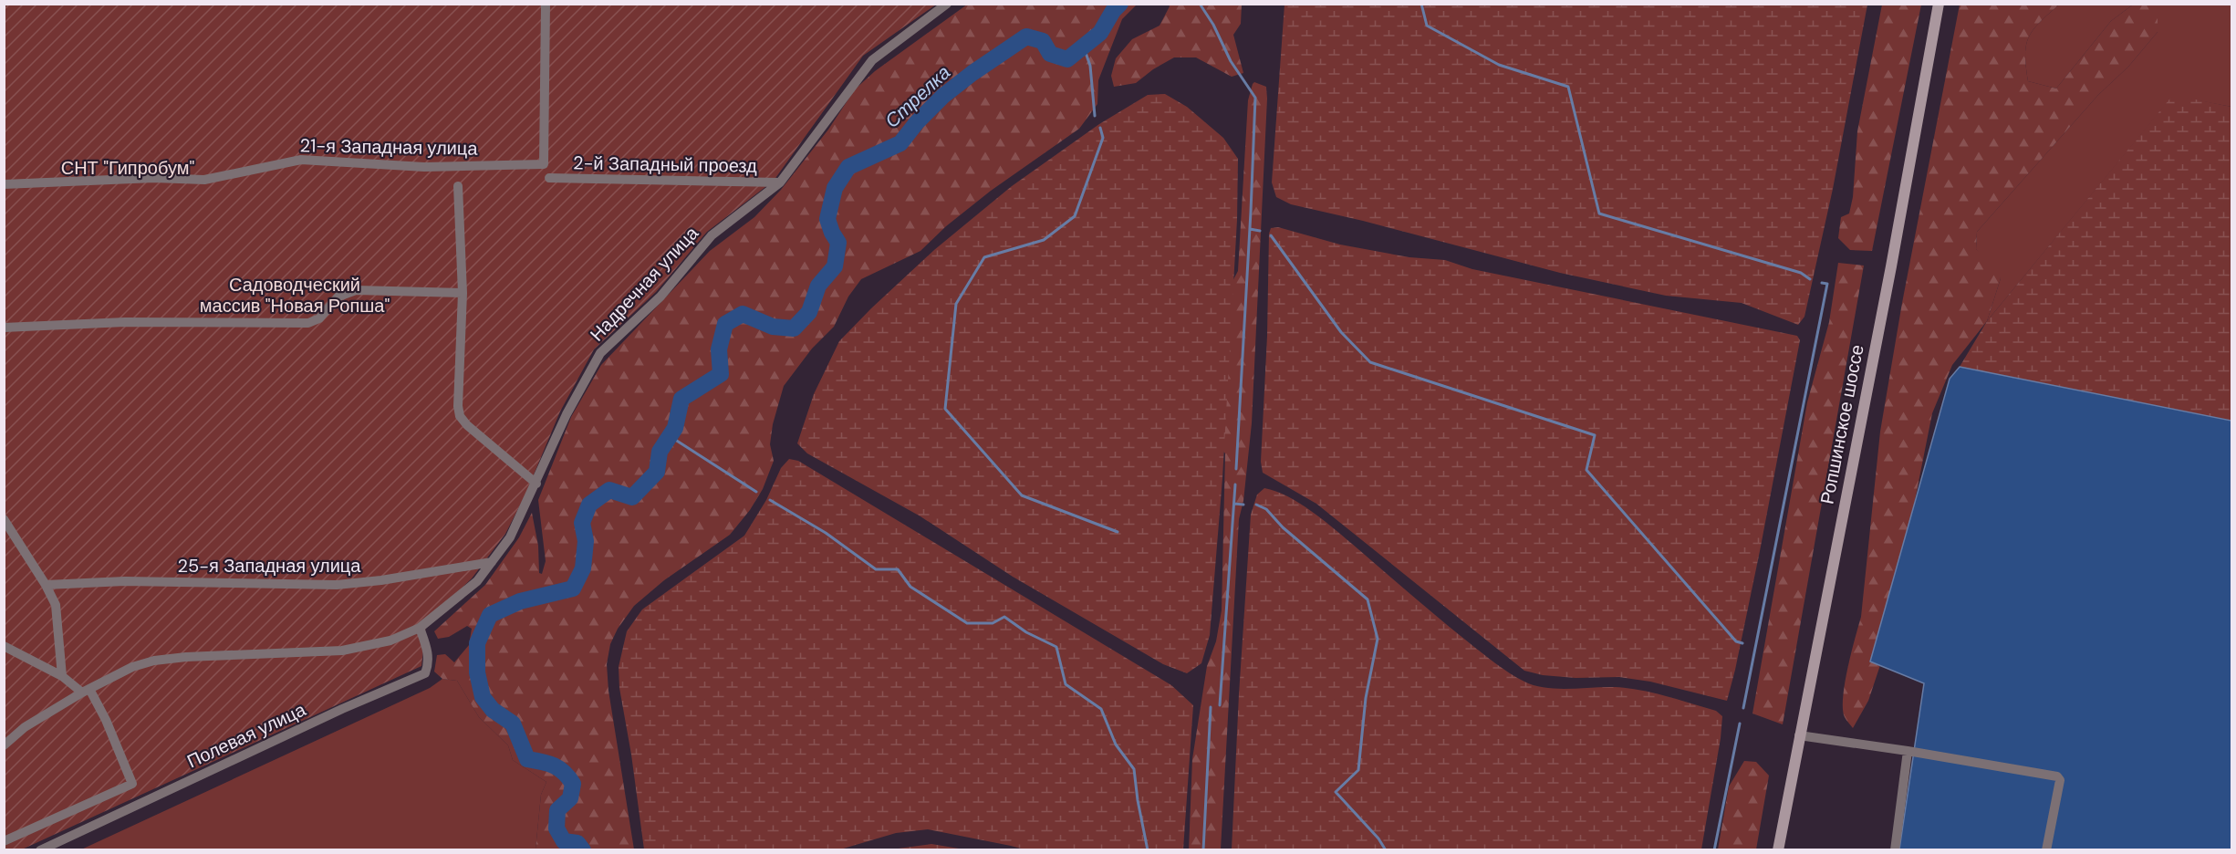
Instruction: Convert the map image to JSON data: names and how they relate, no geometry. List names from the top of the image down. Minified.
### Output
{"streets":{"main road":["Ропшинское шоссе"],"street":["21-я Западная улица","2-й Западный проезд","Надречная улица","25-я Западная улица","Полевая улица"]},"crossings":[["2-й Западный проезд","Надречная улица"],["Надречная улица","25-я Западная улица"],["Надречная улица","Полевая улица"]],"water":["Стрелка"],"parks":["СНТ \"Гипробум\"","Садоводческий массив \"Новая Ропша\""]}
